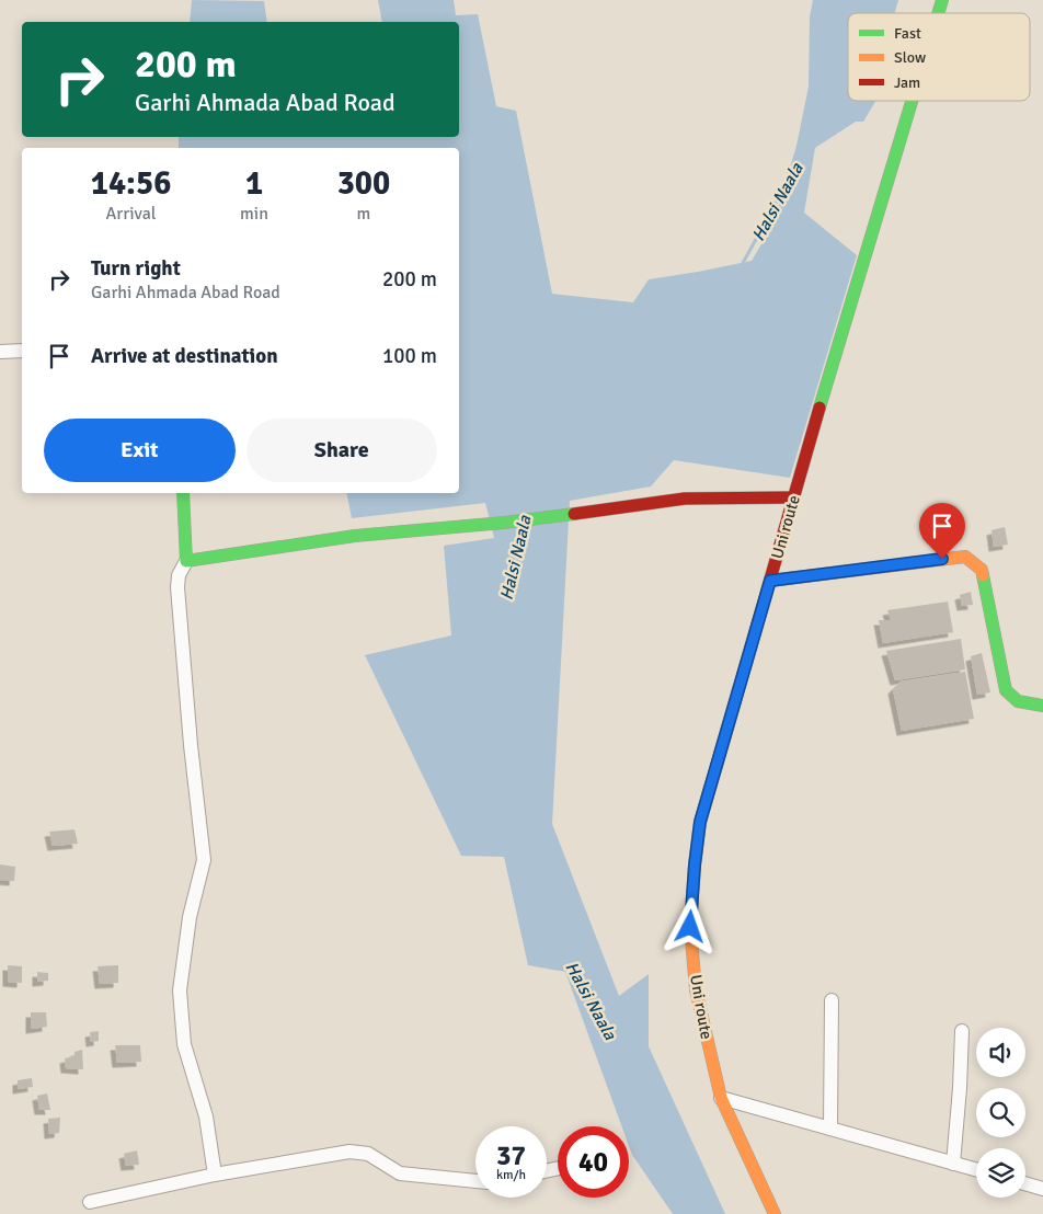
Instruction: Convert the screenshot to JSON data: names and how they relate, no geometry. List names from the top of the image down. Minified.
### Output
{"streets":{"street":["Uni route"]},"water":["Halsi Naala"],"legend":["Fast","Slow","Jam"],"page":{"turn":["200 m","Garhi Ahmada Abad Road"],"eta":["14:56","Arrival","1","min","300","m"],"list":[{"name":"Turn right","note":"Garhi Ahmada Abad Road","value":"200 m"},{"name":"Arrive at destination","value":"100 m"}],"buttons":["Exit","Share"],"speed":"37 km/h","limit":"40"}}
